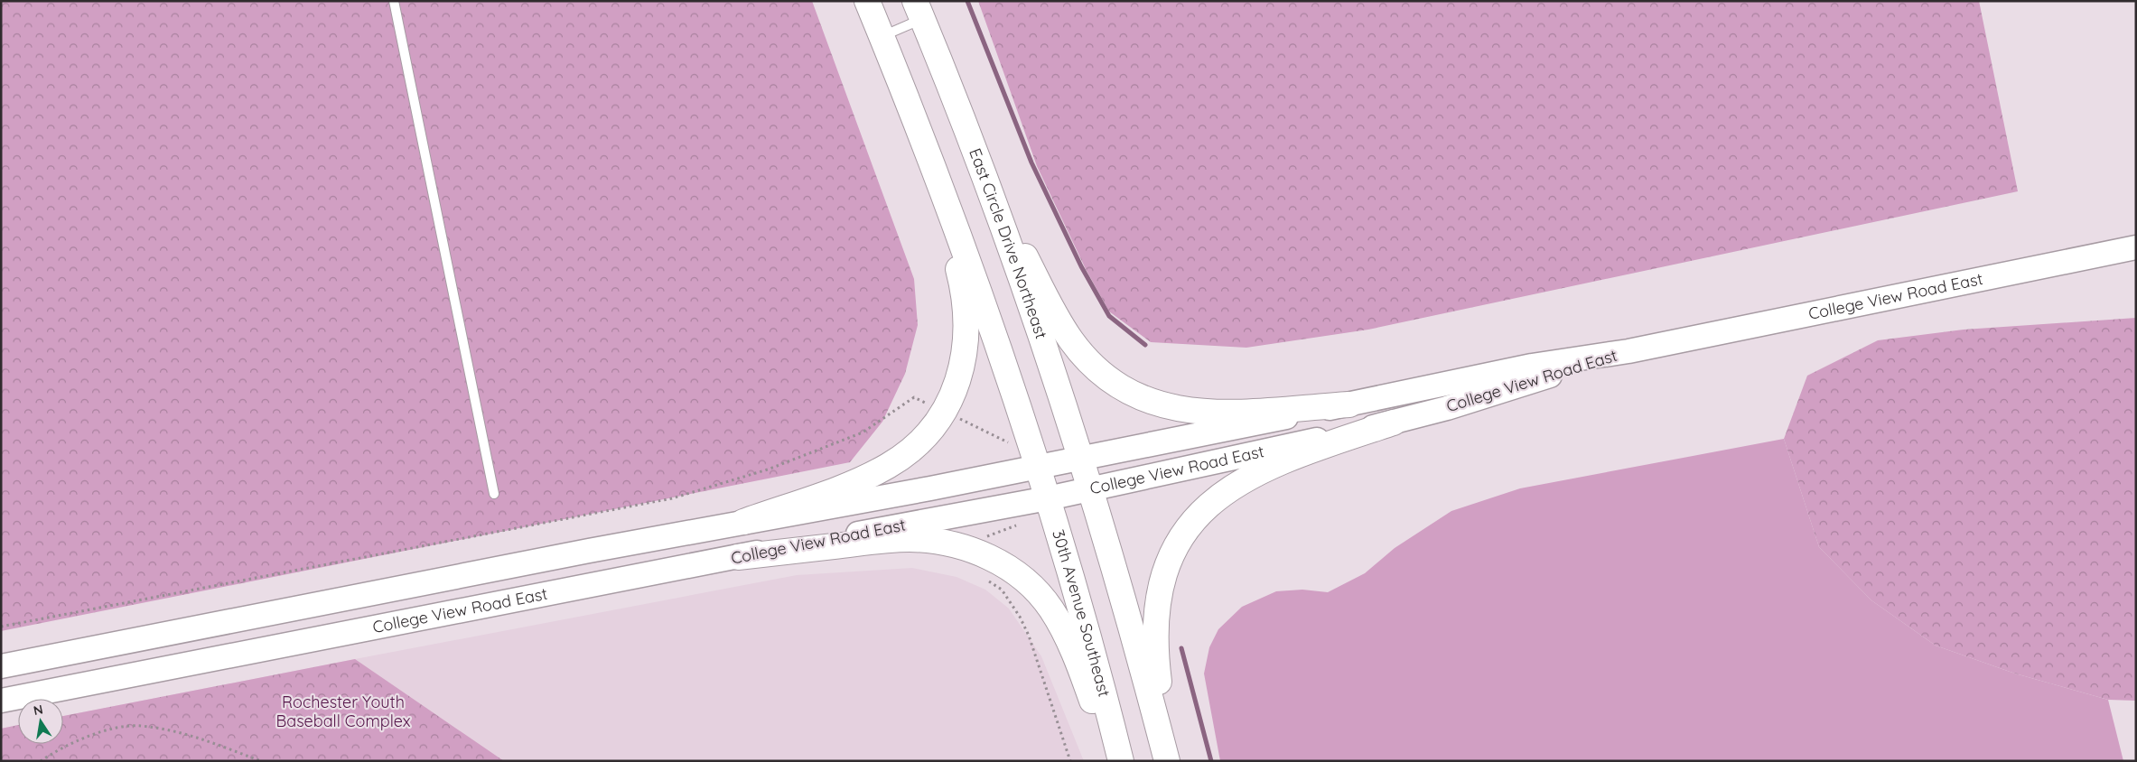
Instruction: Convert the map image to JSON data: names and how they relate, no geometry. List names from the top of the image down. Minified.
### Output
{"streets":{"main road":["East Circle Drive Northeast","College View Road East","30th Avenue Southeast"]},"crossings":[["East Circle Drive Northeast","College View Road East"],["College View Road East","30th Avenue Southeast"]],"parks":["Rochester Youth Baseball Complex"],"north":"top"}
